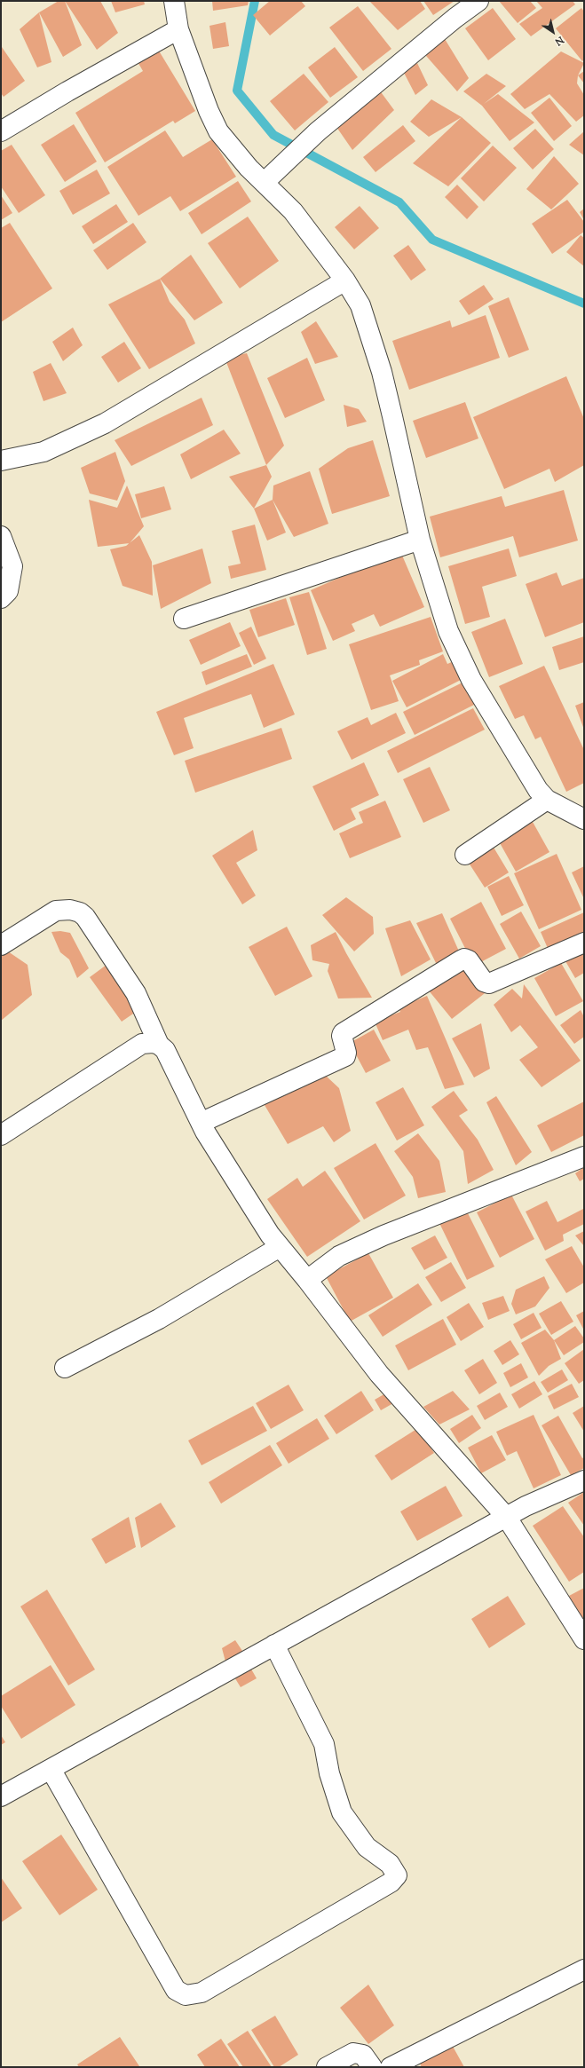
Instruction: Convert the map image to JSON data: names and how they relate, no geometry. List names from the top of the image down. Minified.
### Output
{"north":"bottom right"}
